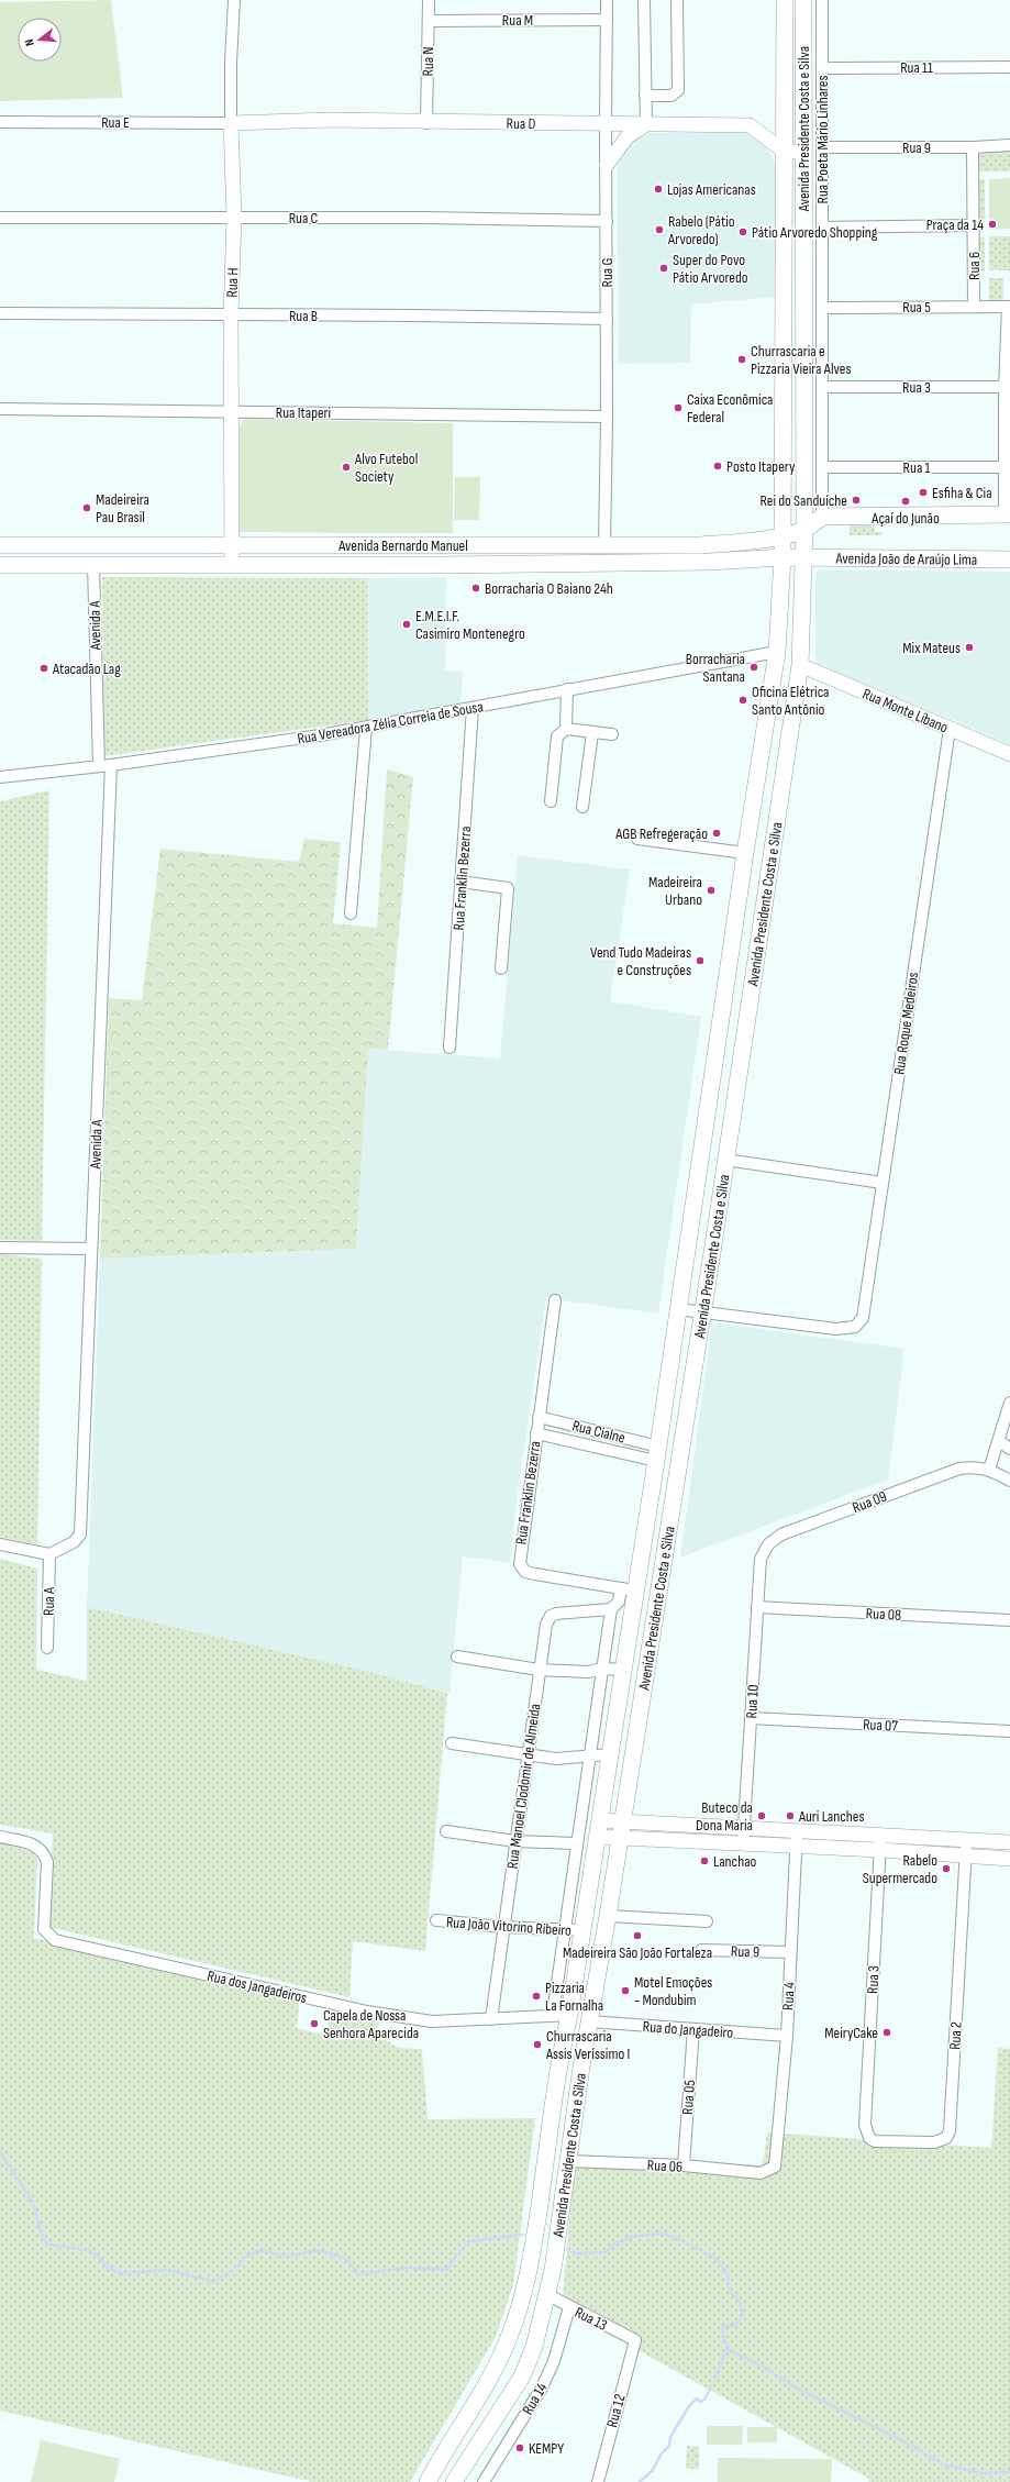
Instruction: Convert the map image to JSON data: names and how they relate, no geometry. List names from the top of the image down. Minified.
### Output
{"streets":{"main road":["Avenida Presidente Costa e Silva","Avenida Bernardo Manuel","Avenida João de Araújo Lima"],"street":["Rua M","Rua N","Rua 11","Rua E","Rua D","Rua Poeta Mário Linhares","Rua 9","Rua C","Rua 6","Rua G","Rua H","Rua 5","Rua B","Rua 3","Rua Itaperi","Rua 1","Avenida A","Rua Monte Líbano","Rua Vereadora Zélia Correia de Sousa","Rua Franklin Bezerra","Rua Roque Medeiros","Rua Cialne","Rua 09","Rua A","Rua 08","Rua 10","Rua 07","Rua Manoel Clodomir de Almeida","Rua João Vitorino Ribeiro","Rua dos Jangadeiros","Rua 4","Rua do Jangadeiro","Rua 2","Rua 05","Rua 06","Rua 13","Rua 14","Rua 12"]},"crossings":[["Rua M","Rua N"],["Rua M","Rua G"],["Rua N","Rua D"],["Rua 11","Rua Poeta Mário Linhares"],["Rua E","Rua D"],["Rua E","Rua H"],["Rua D","Avenida Presidente Costa e Silva"],["Rua D","Rua G"],["Rua D","Rua H"],["Avenida Presidente Costa e Silva","Avenida Bernardo Manuel"],["Avenida Presidente Costa e Silva","Avenida João de Araújo Lima"],["Avenida Presidente Costa e Silva","Rua Monte Líbano"],["Avenida Presidente Costa e Silva","Rua Vereadora Zélia Correia de Sousa"],["Avenida Presidente Costa e Silva","Rua Franklin Bezerra"],["Avenida Presidente Costa e Silva","Rua Roque Medeiros"],["Avenida Presidente Costa e Silva","Rua Cialne"],["Avenida Presidente Costa e Silva","Rua João Vitorino Ribeiro"],["Avenida Presidente Costa e Silva","Rua dos Jangadeiros"],["Avenida Presidente Costa e Silva","Rua do Jangadeiro"],["Avenida Presidente Costa e Silva","Rua 06"],["Avenida Presidente Costa e Silva","Rua 13"],["Rua Poeta Mário Linhares","Rua 9"],["Rua Poeta Mário Linhares","Rua 5"],["Rua Poeta Mário Linhares","Rua 3"],["Rua Poeta Mário Linhares","Rua 1"],["Rua 9","Rua 6"],["Rua 9","Rua 4"],["Rua C","Rua G"],["Rua C","Rua H"],["Rua 6","Rua 5"],["Rua G","Rua B"],["Rua G","Rua Itaperi"],["Rua G","Avenida Bernardo Manuel"],["Rua H","Rua B"],["Rua H","Rua Itaperi"],["Rua H","Avenida Bernardo Manuel"],["Rua 3","Rua 2"],["Avenida Bernardo Manuel","Avenida João de Araújo Lima"],["Avenida Bernardo Manuel","Avenida A"],["Avenida A","Rua Vereadora Zélia Correia de Sousa"],["Avenida A","Rua A"],["Rua Monte Líbano","Rua Roque Medeiros"],["Rua Vereadora Zélia Correia de Sousa","Rua Franklin Bezerra"],["Rua Franklin Bezerra","Rua Cialne"],["Rua 09","Rua 10"],["Rua 08","Rua 10"],["Rua 10","Rua 07"],["Rua Manoel Clodomir de Almeida","Rua João Vitorino Ribeiro"],["Rua Manoel Clodomir de Almeida","Rua dos Jangadeiros"],["Rua 4","Rua do Jangadeiro"],["Rua 4","Rua 06"],["Rua do Jangadeiro","Rua 05"],["Rua 05","Rua 06"],["Rua 13","Rua 14"],["Rua 13","Rua 12"]],"places":["Lojas Americanas","Praça da 14","Rabelo (Pátio Arvoredo)","Pátio Arvoredo Shopping","Super do Povo Pátio Arvoredo","Churrascaria e Pizzaria Vieira Alves","Caixa Econômica Federal","Posto Itapery","Alvo Futebol Society","Esfiha & Cia","Rei do Sanduíche","Açaí do Junão","Madeireira Pau Brasil","Borracharia O Baiano 24h","E.M.E.I.F. Casimiro Montenegro","Mix Mateus","Borracharia Santana","Atacadão Lag","Oficina Elétrica Santo Antônio","AGB Refregeração","Madeireira Urbano","Vend Tudo Madeiras e Construções","Buteco da Dona Maria","Auri Lanches","Lanchao","Rabelo Supermercado","Madeireira São João Fortaleza","Motel Emoções - Mondubim","Pizzaria La Fornalha","Capela de Nossa Senhora Aparecida","MeiryCake","Churrascaria Assis Veríssimo I","KEMPY"],"north":"left"}
